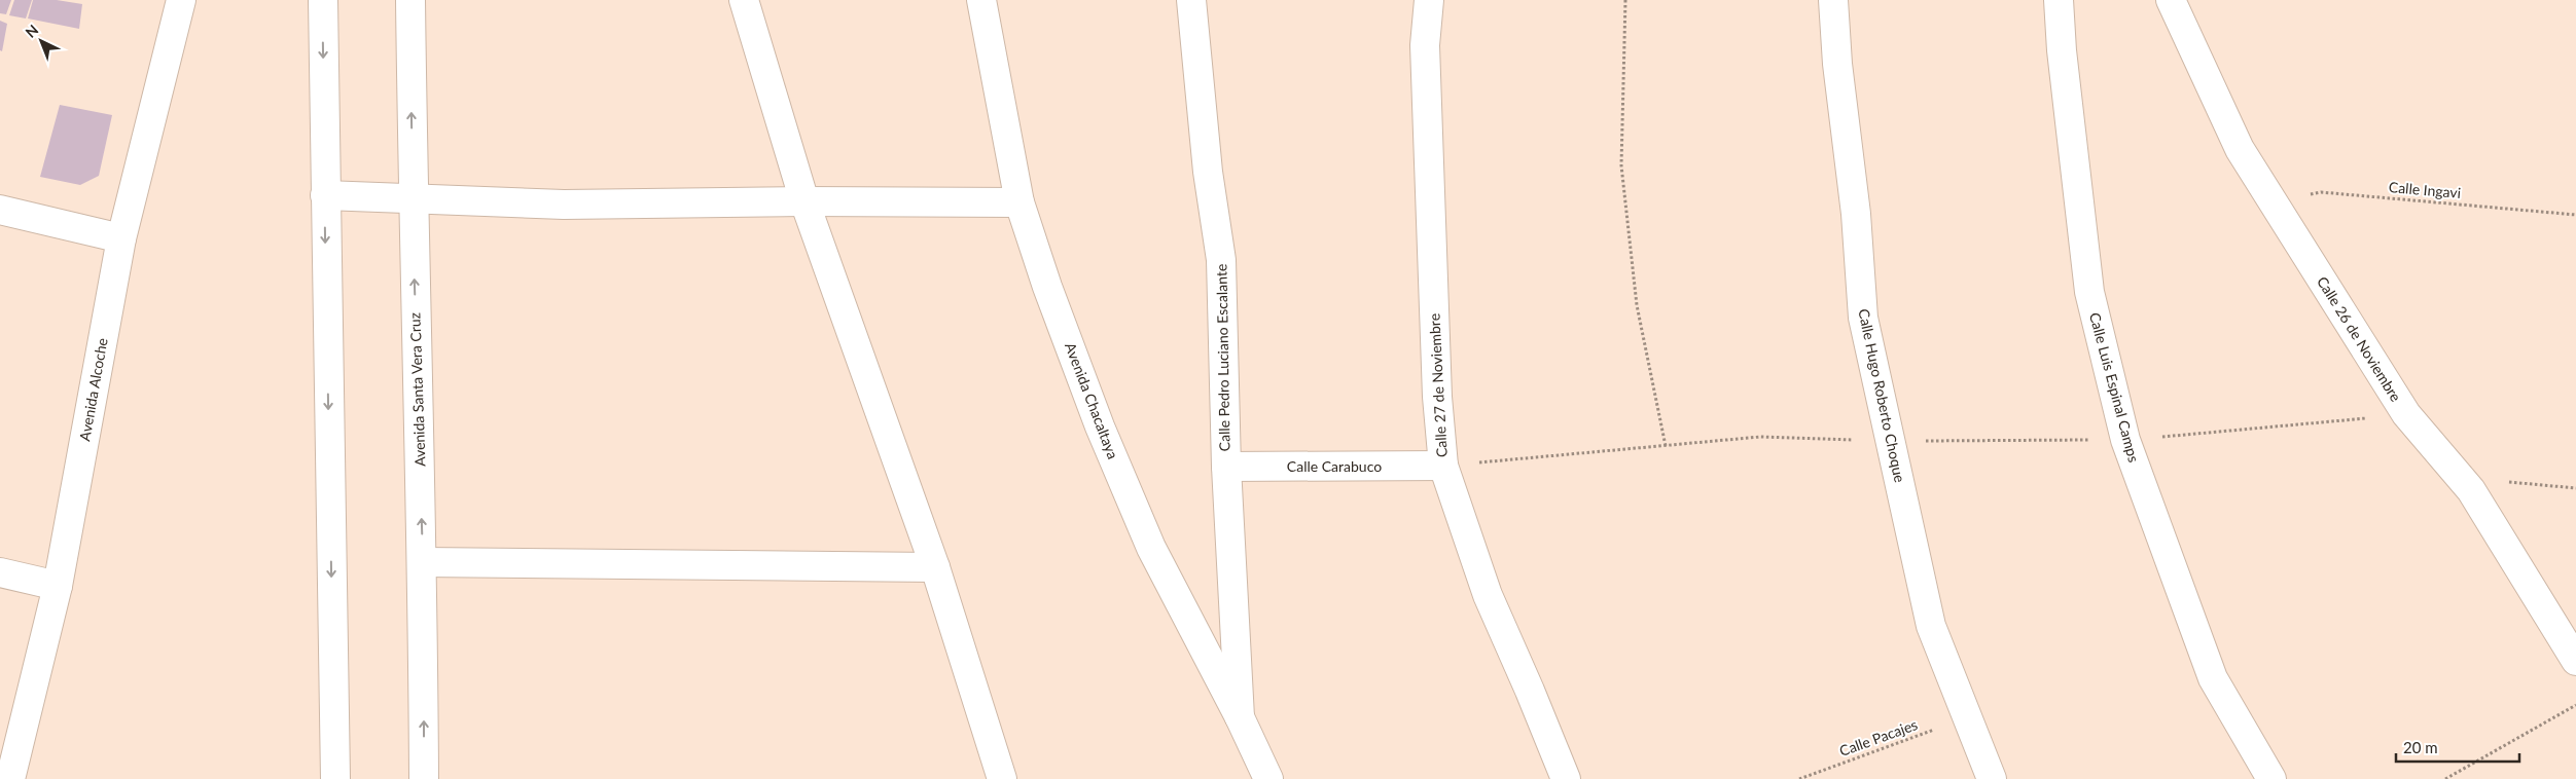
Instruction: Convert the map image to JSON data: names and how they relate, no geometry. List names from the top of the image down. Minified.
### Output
{"streets":{"street":["Calle 26 de Noviembre","Calle Pedro Luciano Escalante","Calle 27 de Noviembre","Calle Luis Espinal Camps","Avenida Alcoche","Avenida Santa Vera Cruz","Calle Hugo Roberto Choque","Avenida Chacaltaya","Calle Carabuco"],"path":["Calle Ingavi","Calle Pacajes"]},"crossings":[["Calle Ingavi","Calle 26 de Noviembre"],["Calle Pedro Luciano Escalante","Avenida Chacaltaya"],["Calle Pedro Luciano Escalante","Calle Carabuco"],["Calle 27 de Noviembre","Calle Carabuco"],["Calle Hugo Roberto Choque","Calle Pacajes"]],"scale_bar":"20 m","north":"top left"}
